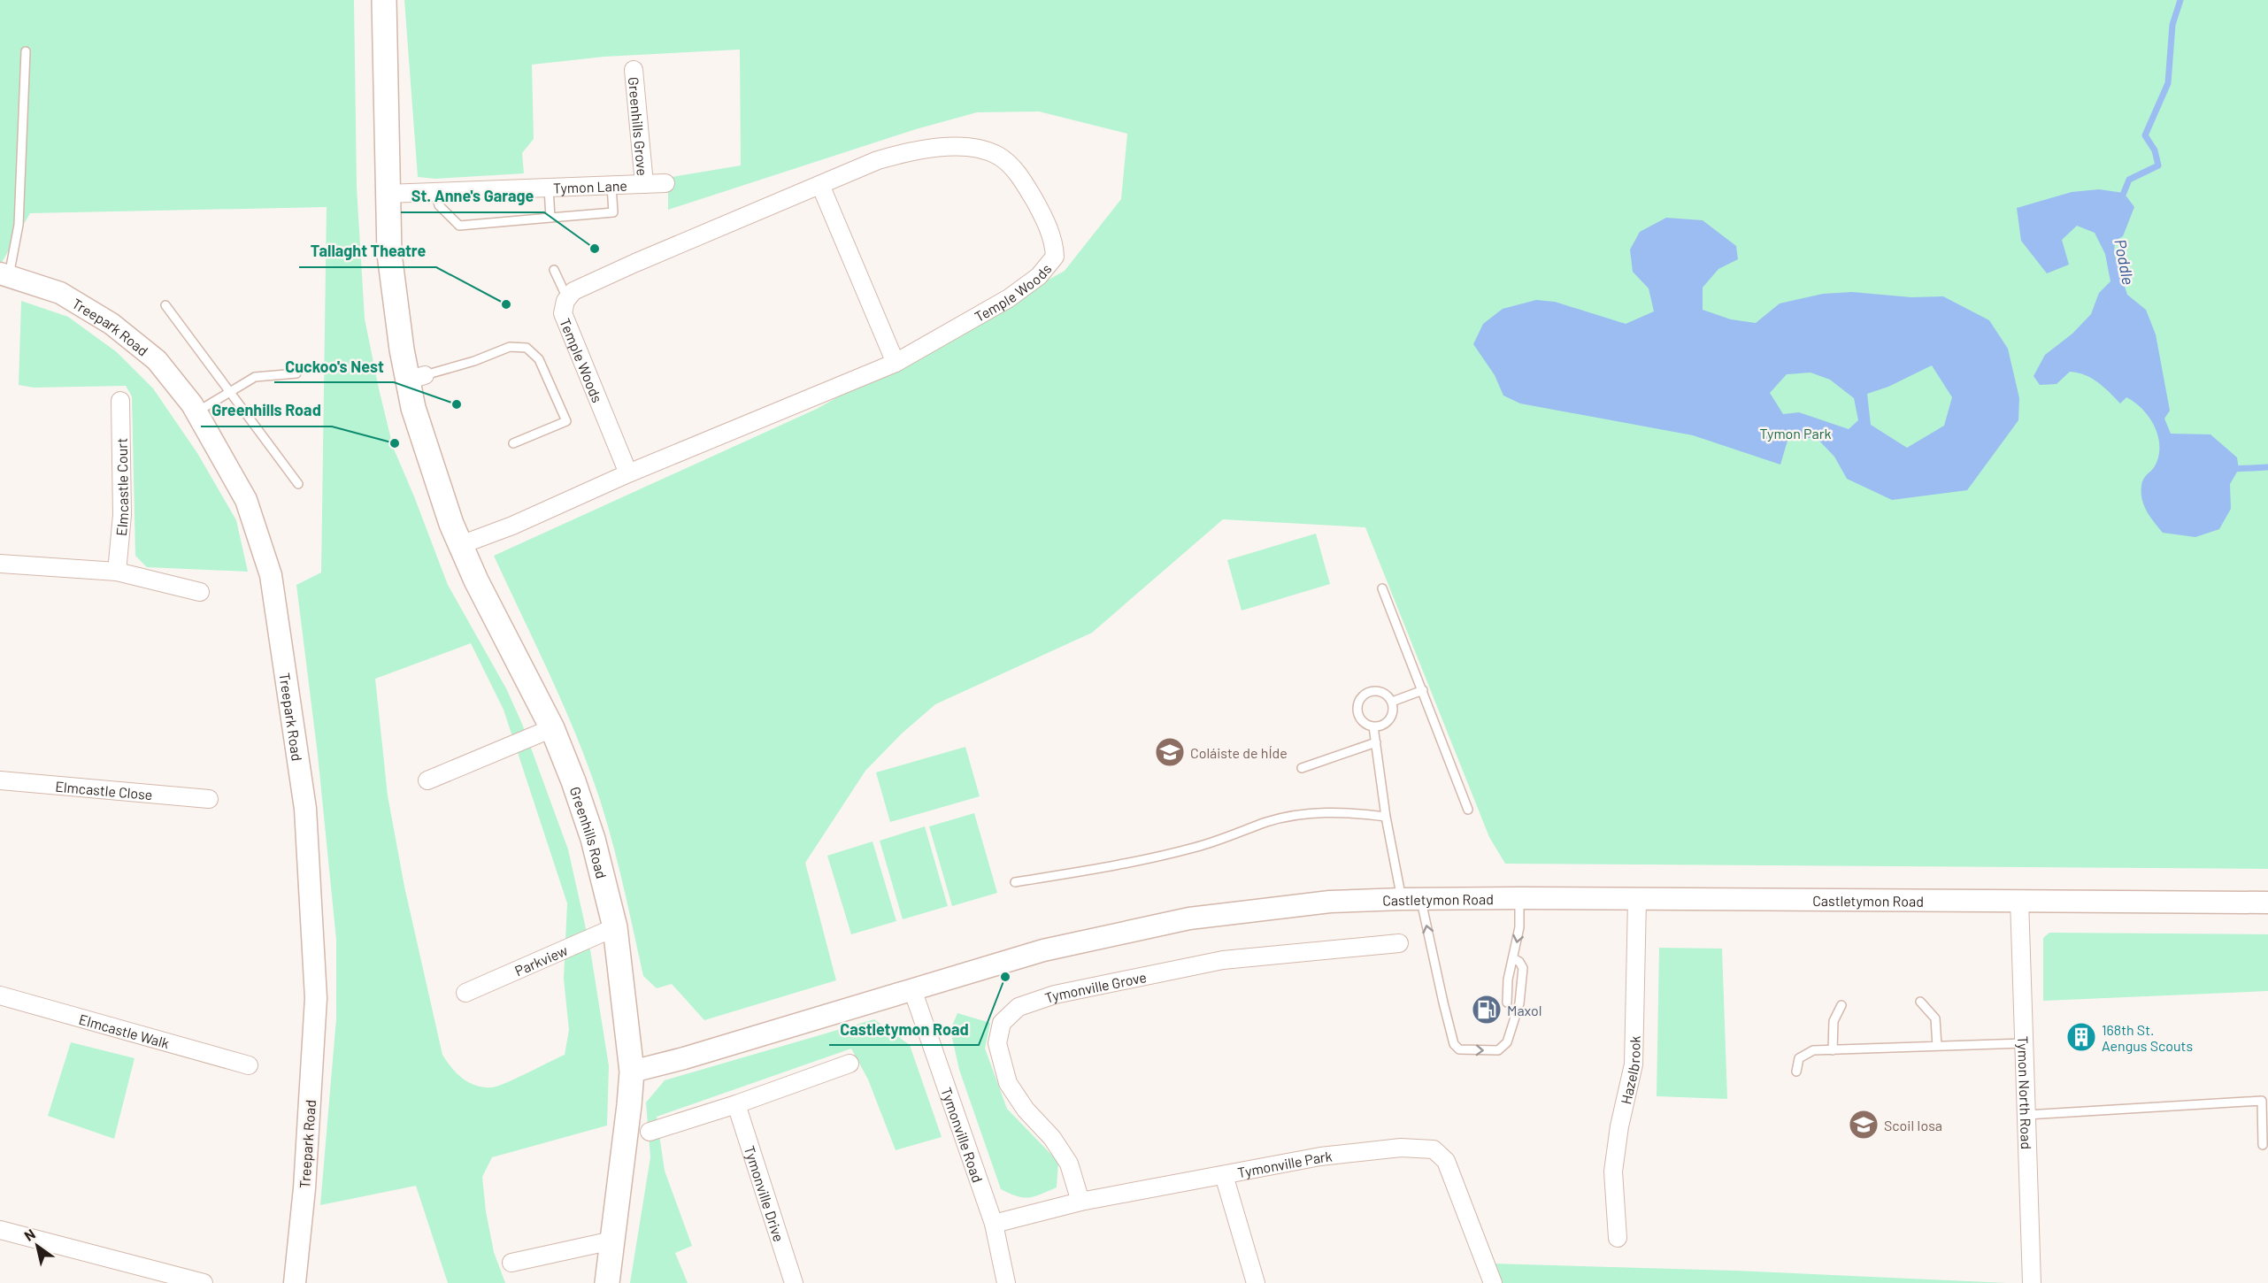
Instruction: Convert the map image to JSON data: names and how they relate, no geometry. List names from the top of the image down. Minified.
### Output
{"streets":{"main road":["Greenhills Road"],"street":["Greenhills Grove","Tymon Lane","Temple Woods","Treepark Road","Elmcastle Court","Elmcastle Close","Castletymon Road","Parkview","Tymonville Grove","Elmcastle Walk","Hazelbrook","Tymon North Road","Tymonville Road","Tymonville Park","Tymonville Drive"]},"crossings":[["Greenhills Grove","Tymon Lane"],["Tymon Lane","Greenhills Road"],["Temple Woods","Greenhills Road"],["Greenhills Road","Castletymon Road"],["Greenhills Road","Parkview"],["Castletymon Road","Hazelbrook"],["Castletymon Road","Tymon North Road"],["Castletymon Road","Tymonville Road"],["Tymonville Grove","Tymonville Park"],["Tymonville Road","Tymonville Park"]],"water":["Poddle"],"parks":["Tymon Park"],"places":{"other":["St. Anne's Garage","Tallaght Theatre","Cuckoo's Nest","Greenhills Road","Castletymon Road"],"school or university":["Coláiste de hÍde","Scoil Iosa"],"fuel station":["Maxol"],"building":["168th St. Aengus Scouts"]},"north":"top left"}
